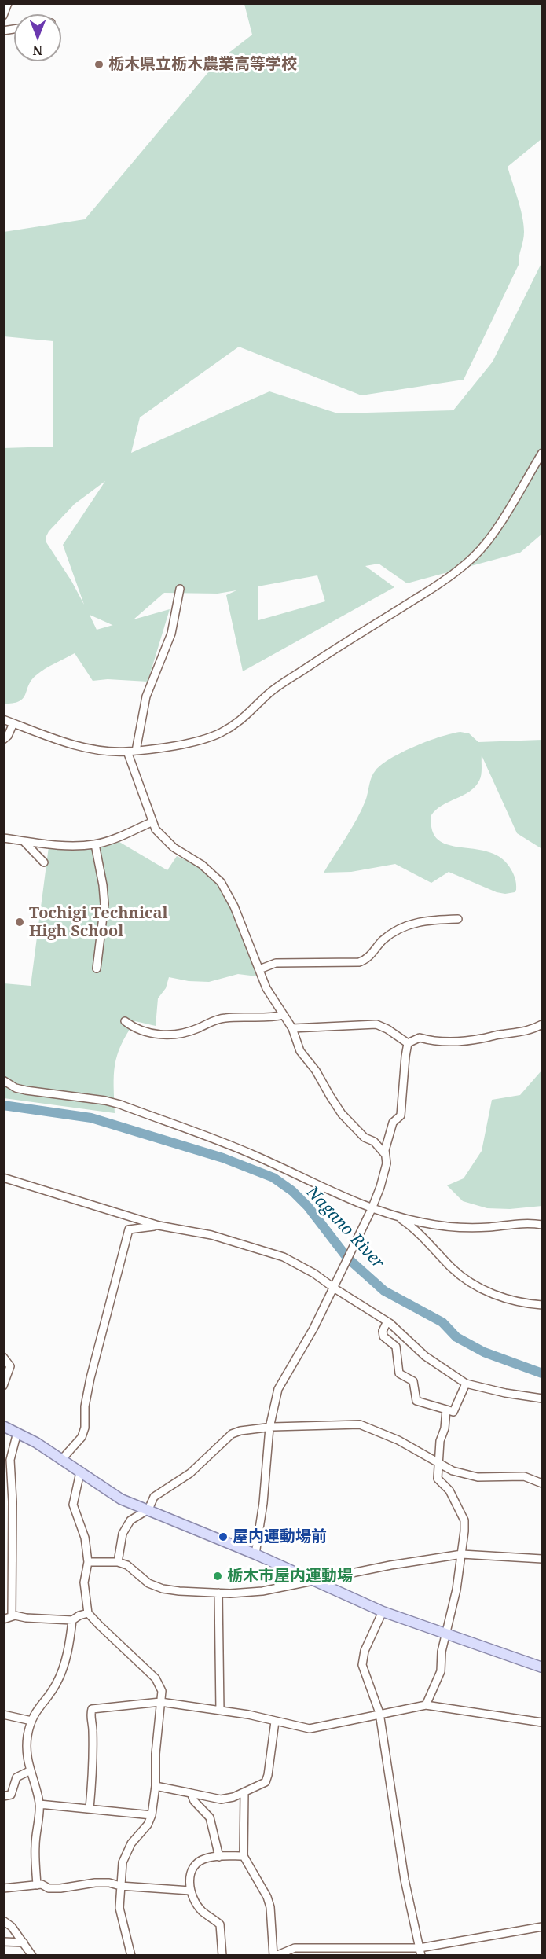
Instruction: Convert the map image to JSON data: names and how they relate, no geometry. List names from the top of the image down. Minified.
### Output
{"water":["Nagano River"],"places":["栃木県立栃木農業高等学校","Tochigi Technical High School","屋内運動場前","栃木市屋内運動場"],"north":"bottom"}
